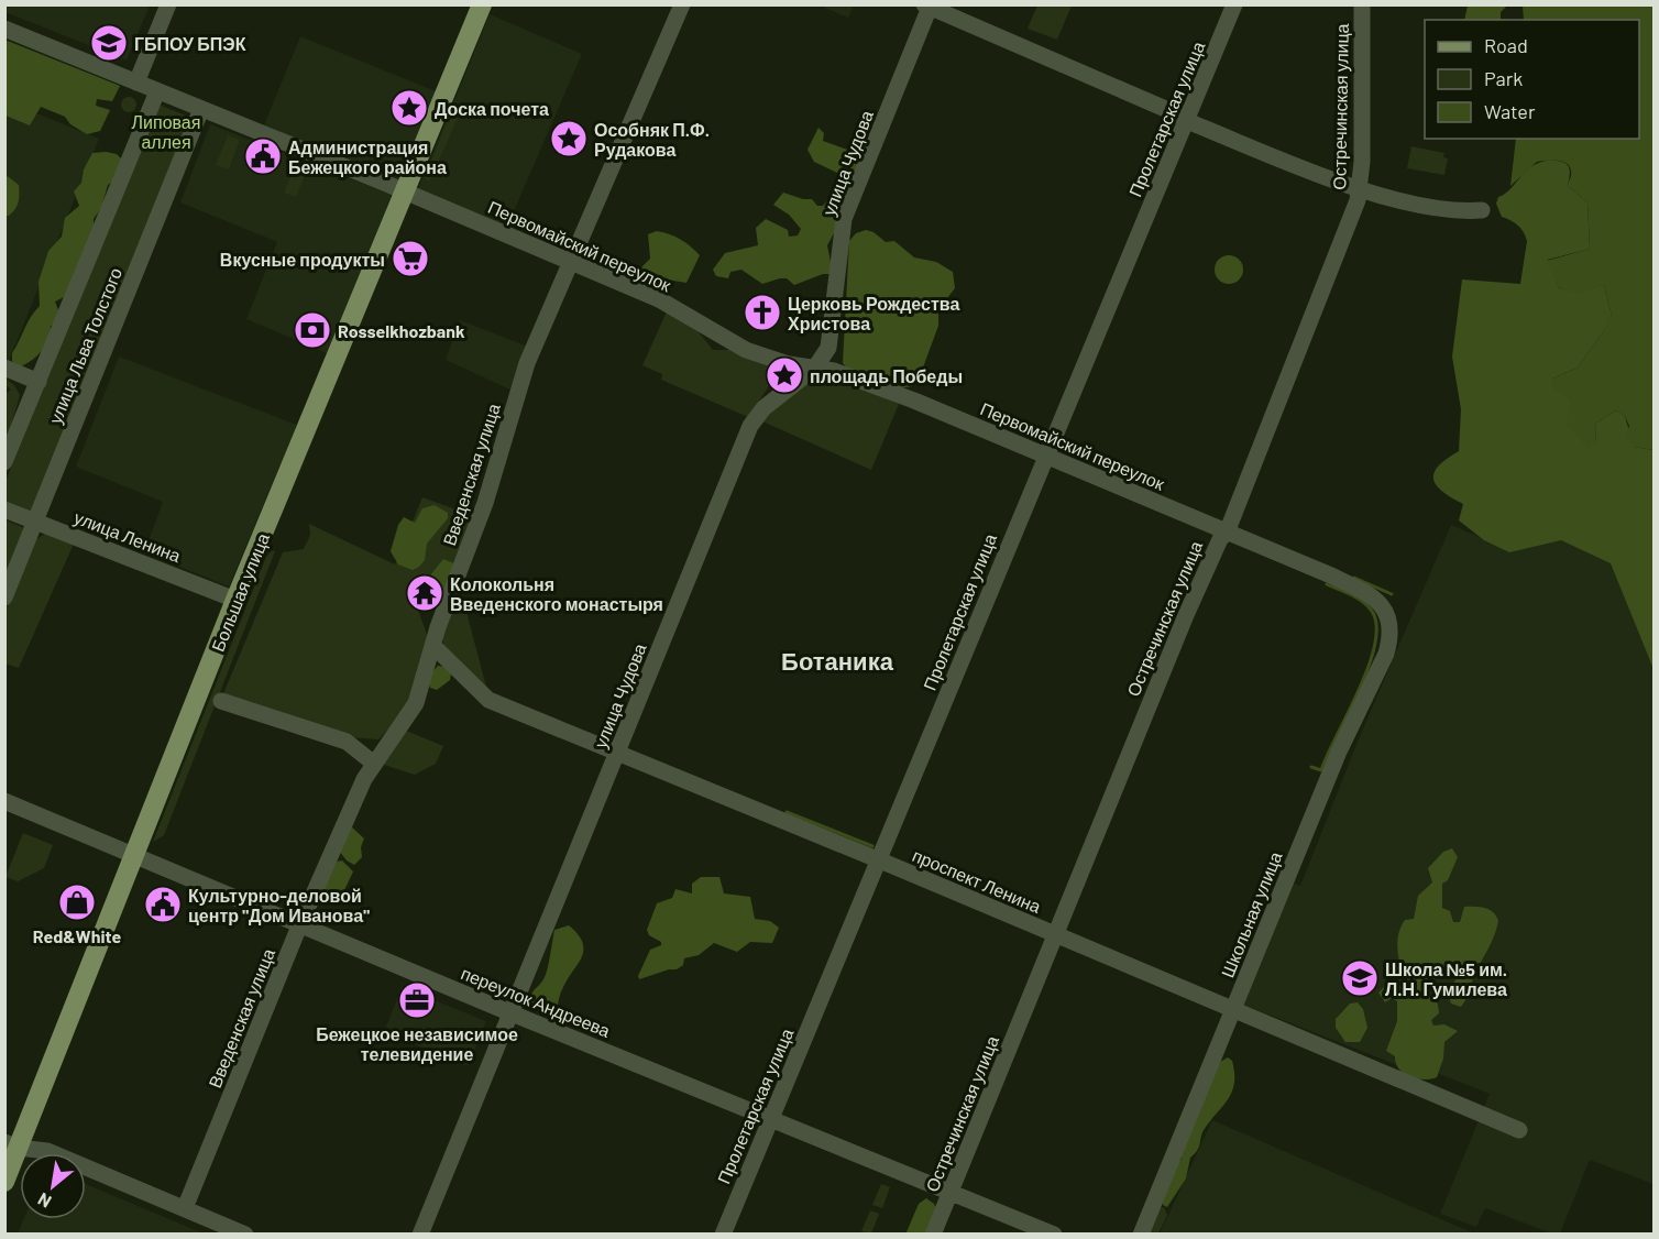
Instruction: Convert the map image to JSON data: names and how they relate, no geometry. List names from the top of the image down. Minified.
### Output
{"streets":{"main road":["Большая улица"],"street":["Остречинская улица","Пролетарская улица","улица Чудова","Первомайский переулок","улица Льва Толстого","Введенская улица","улица Ленина","проспект Ленина","Школьная улица","переулок Андреева"]},"crossings":[["Остречинская улица","Первомайский переулок"],["Остречинская улица","проспект Ленина"],["Остречинская улица","переулок Андреева"],["Пролетарская улица","Первомайский переулок"],["Пролетарская улица","проспект Ленина"],["Пролетарская улица","переулок Андреева"],["улица Чудова","Первомайский переулок"],["улица Чудова","проспект Ленина"],["улица Чудова","переулок Андреева"],["Первомайский переулок","улица Льва Толстого"],["Первомайский переулок","Введенская улица"],["Первомайский переулок","Большая улица"],["Первомайский переулок","Школьная улица"],["улица Льва Толстого","улица Ленина"],["Введенская улица","проспект Ленина"],["Введенская улица","переулок Андреева"],["улица Ленина","Большая улица"],["Большая улица","переулок Андреева"],["проспект Ленина","Школьная улица"]],"districts":["Ботаника"],"parks":["Липовая аллея"],"places":{"school or university":["ГБПОУ БПЭК","Школа №5 им. Л.Н. Гумилева"],"place":["Доска почета","Особняк П.Ф. Рудакова","площадь Победы"],"public building":["Администрация Бежецкого района","Культурно-деловой центр \"Дом Иванова\""],"supermarket":["Вкусные продукты"],"church":["Церковь Рождества Христова"],"bank":["Rosselkhozbank"],"temple":["Колокольня Введенского монастыря"],"shop":["Red&White"],"office":["Бежецкое независимое телевидение"]},"legend":["Road","Park","Water"],"north":"bottom left"}
